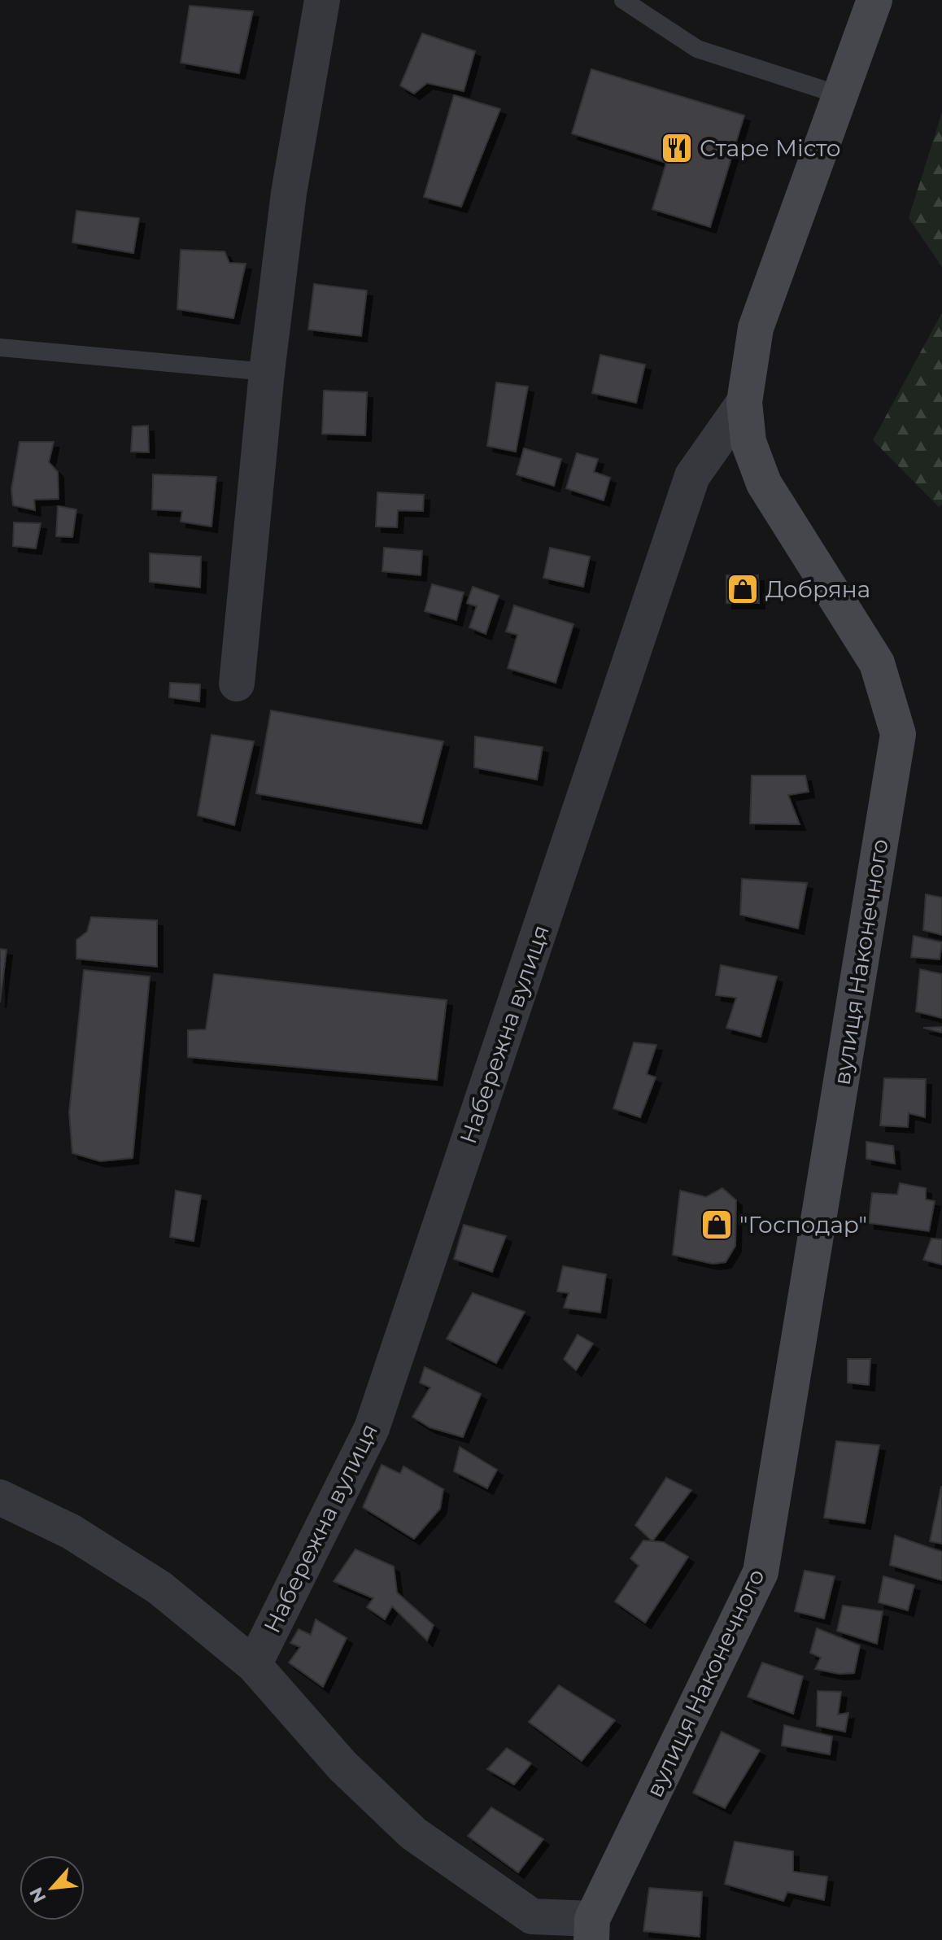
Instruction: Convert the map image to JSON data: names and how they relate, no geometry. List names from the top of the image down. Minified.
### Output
{"streets":{"street":["вулиця Наконечного","Набережна вулиця"]},"crossings":[["вулиця Наконечного","Набережна вулиця"]],"places":{"restaurant":["Старе Місто"],"shop":["Добряна","\"Господар\""]},"north":"bottom left"}
